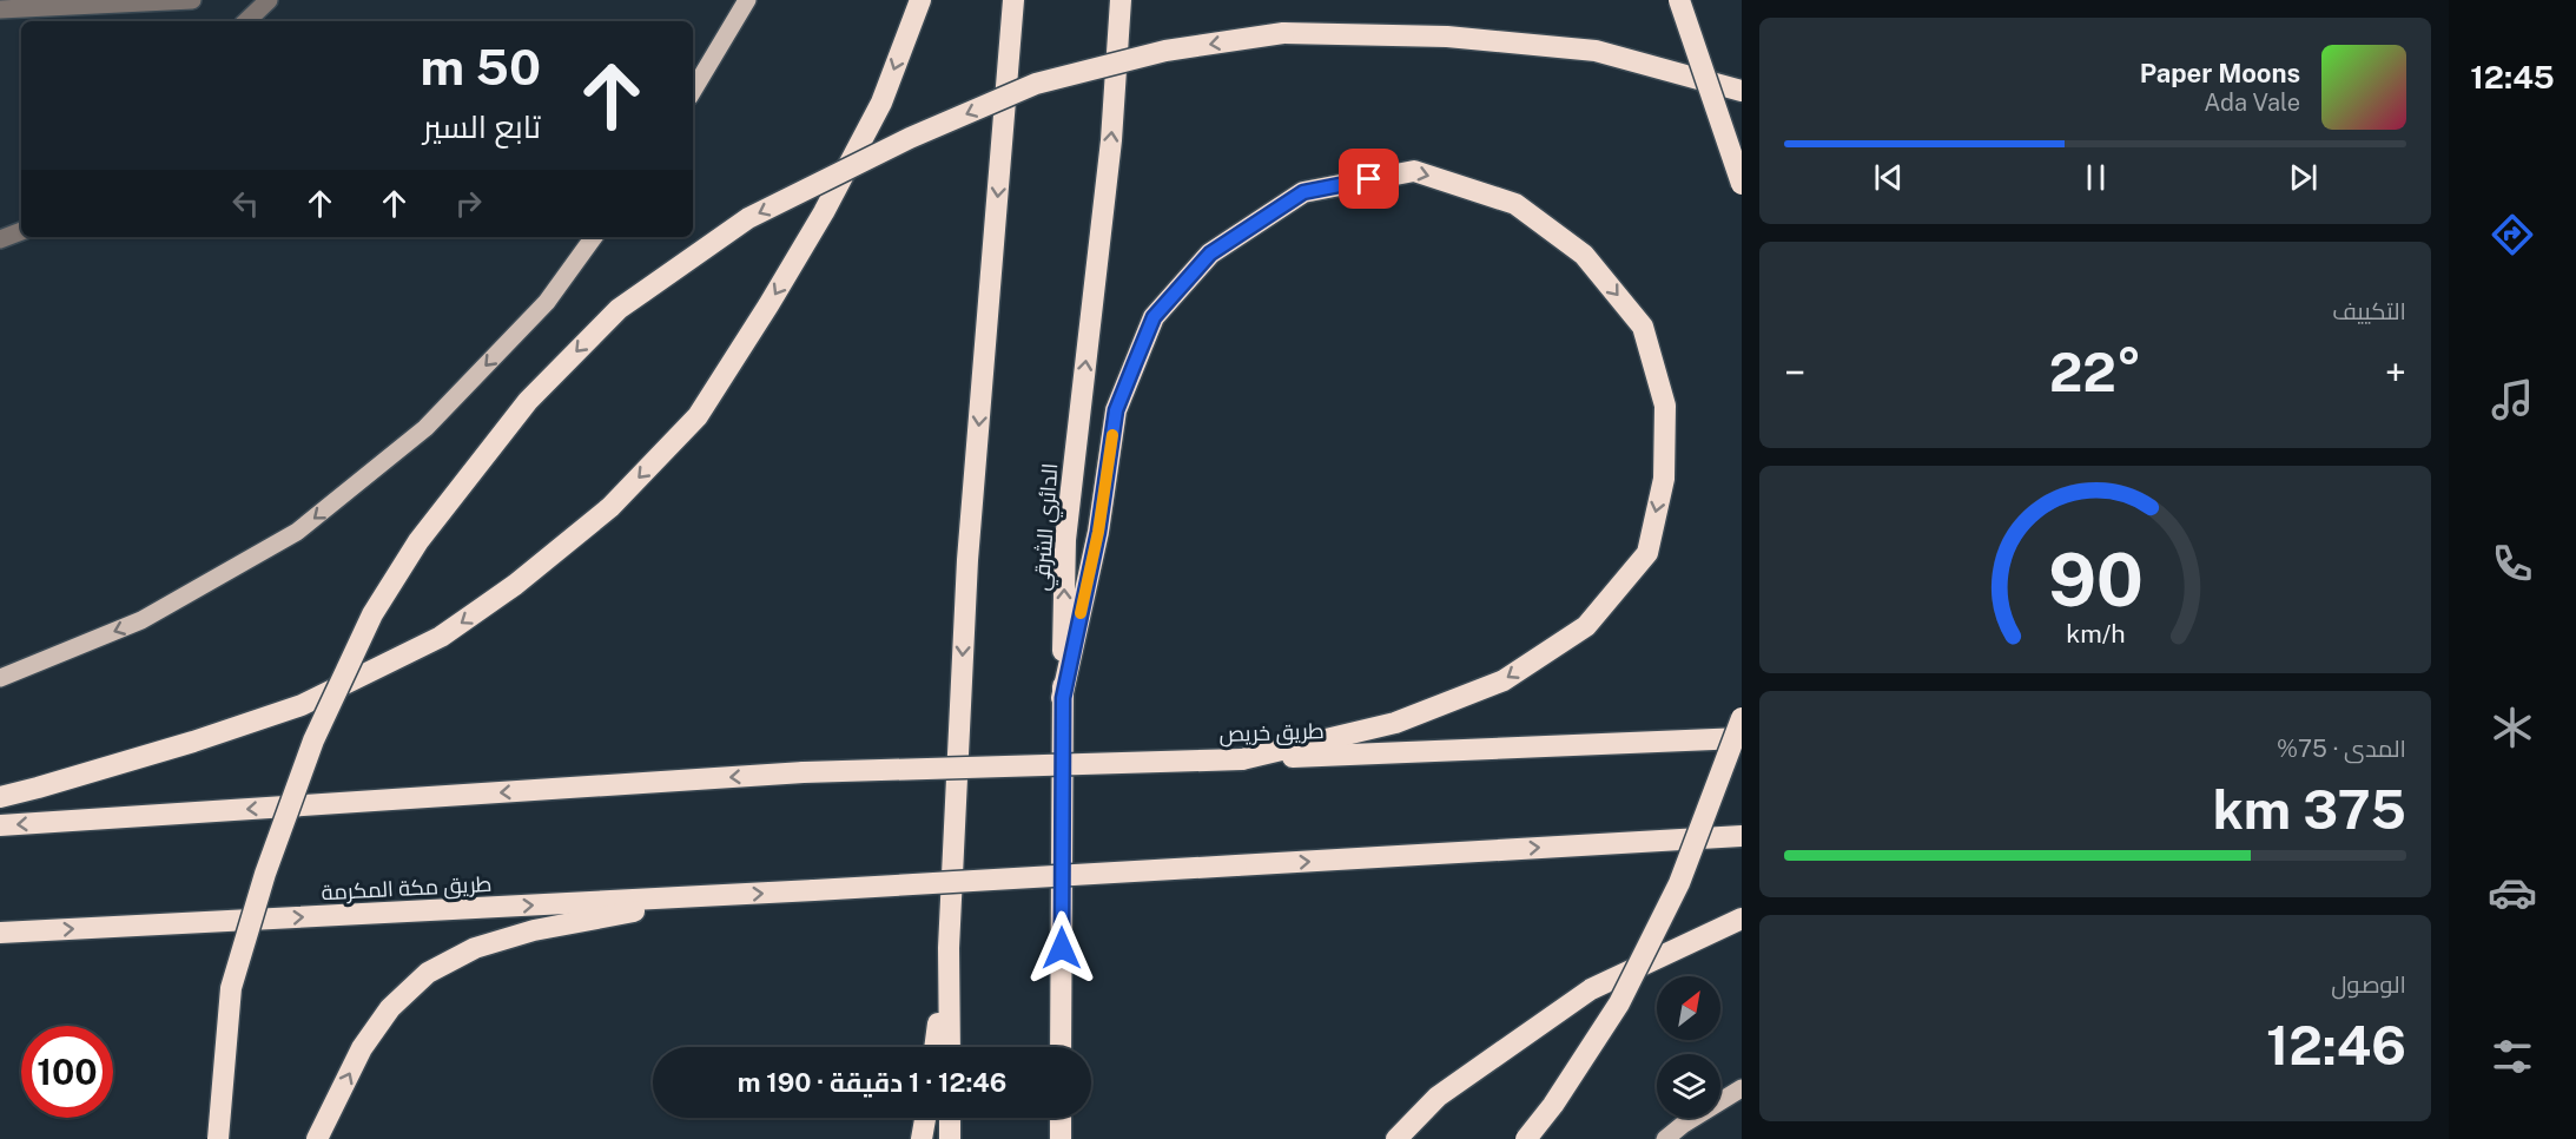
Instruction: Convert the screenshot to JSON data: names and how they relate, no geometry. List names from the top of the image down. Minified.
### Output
{"streets":{"highway":["الدائري الشرقي","طريق خريص","طريق مكة المكرمة"]},"one_way":["طريق خريص","طريق مكة المكرمة"],"north":"top right","page":{"tabs":"12:45","turn":["50 m","تابع السير"],"song":["Paper Moons","Ada Vale"],"tile":["التكييف",["المدى · 75%","375 km"],["الوصول","12:46"]],"heat":["−","22°","+"],"limit":"100","trip":"12:46 · 1 دقيقة · 190 m","gauge":["90","km/h"]}}
